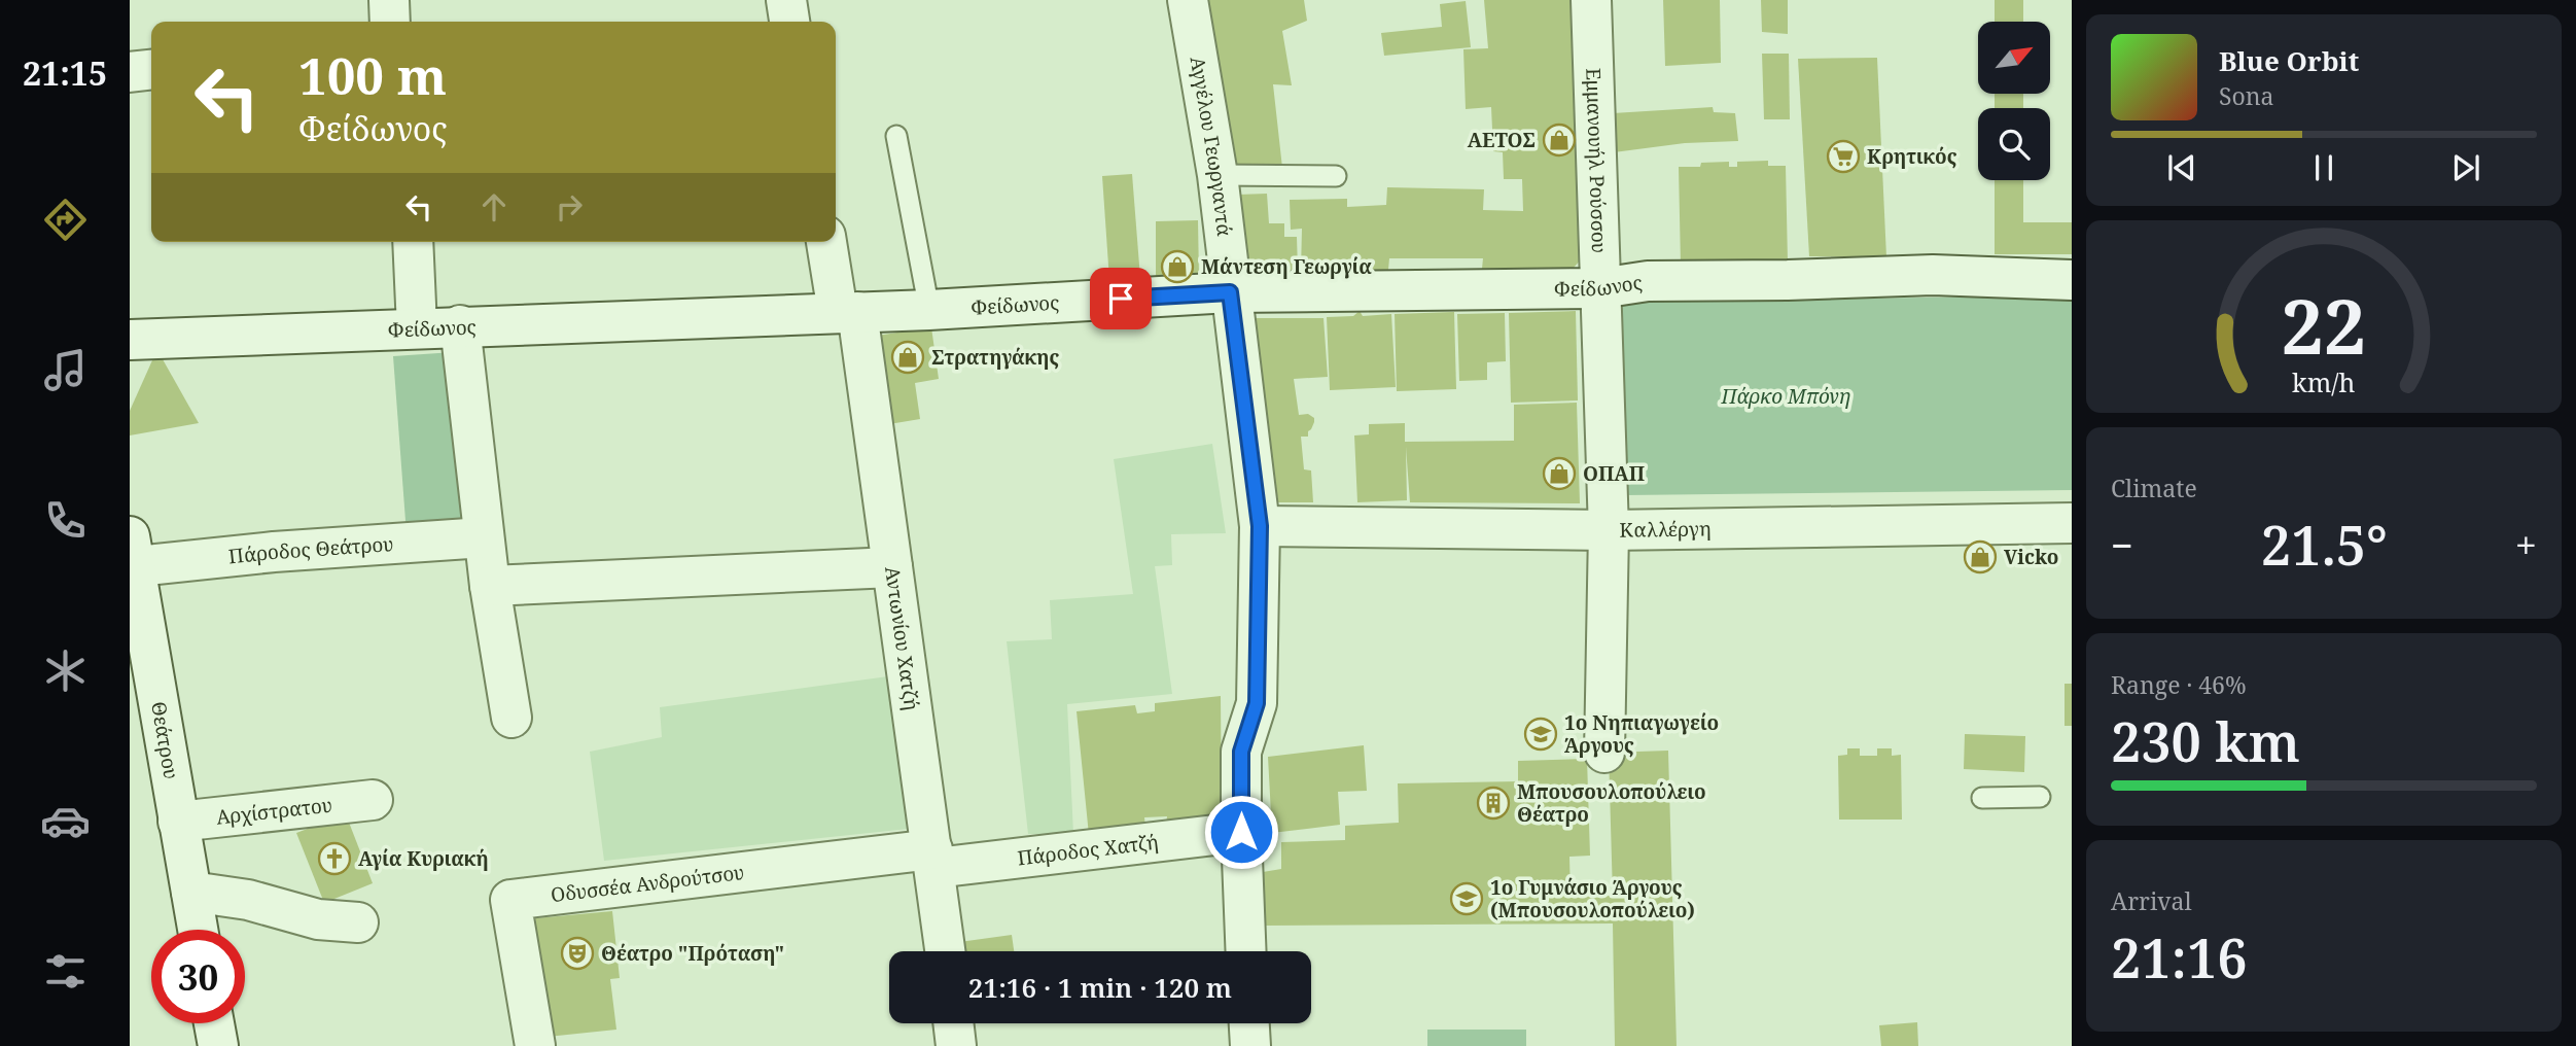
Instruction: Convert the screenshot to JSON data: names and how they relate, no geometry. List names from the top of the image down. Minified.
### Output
{"streets":{"street":["Αγγέλου Γεωργαντά","Εμμανουήλ Ρούσσου","Φείδωνος","Καλλέργη","Πάροδος Θεάτρου","Αντωνίου Χατζή","Θεάτρου","Αρχίστρατου","Πάροδος Χατζή","Οδυσσέα Ανδρούτσου"]},"crossings":[["Αγγέλου Γεωργαντά","Φείδωνος"],["Αγγέλου Γεωργαντά","Καλλέργη"],["Αγγέλου Γεωργαντά","Πάροδος Χατζή"],["Εμμανουήλ Ρούσσου","Φείδωνος"],["Εμμανουήλ Ρούσσου","Καλλέργη"],["Φείδωνος","Αντωνίου Χατζή"],["Πάροδος Θεάτρου","Θεάτρου"],["Αντωνίου Χατζή","Πάροδος Χατζή"],["Αντωνίου Χατζή","Οδυσσέα Ανδρούτσου"],["Θεάτρου","Αρχίστρατου"],["Πάροδος Χατζή","Οδυσσέα Ανδρούτσου"]],"parks":["Πάρκο Μπόνη"],"places":{"shop":["ΑΕΤΟΣ","Μάντεση Γεωργία","Στρατηγάκης","ΟΠΑΠ","Vicko"],"supermarket":["Κρητικός"],"school or university":["1ο Νηπιαγωγείο Άργους","1ο Γυμνάσιο Άργους (Μπουσουλοπούλειο)"],"building":["Μπουσουλοπούλειο Θέατρο"],"church":["Αγία Κυριακή"],"theatre":["Θέατρο \"Πρόταση\""]},"north":"top right","page":{"tabs":"21:15","turn":["100 m","Φείδωνος"],"song":["Blue Orbit","Sona"],"tile":["Climate",["Range · 46%","230 km"],["Arrival","21:16"]],"heat":["−","21.5°","+"],"limit":"30","trip":"21:16 · 1 min · 120 m","gauge":["22","km/h"]}}
